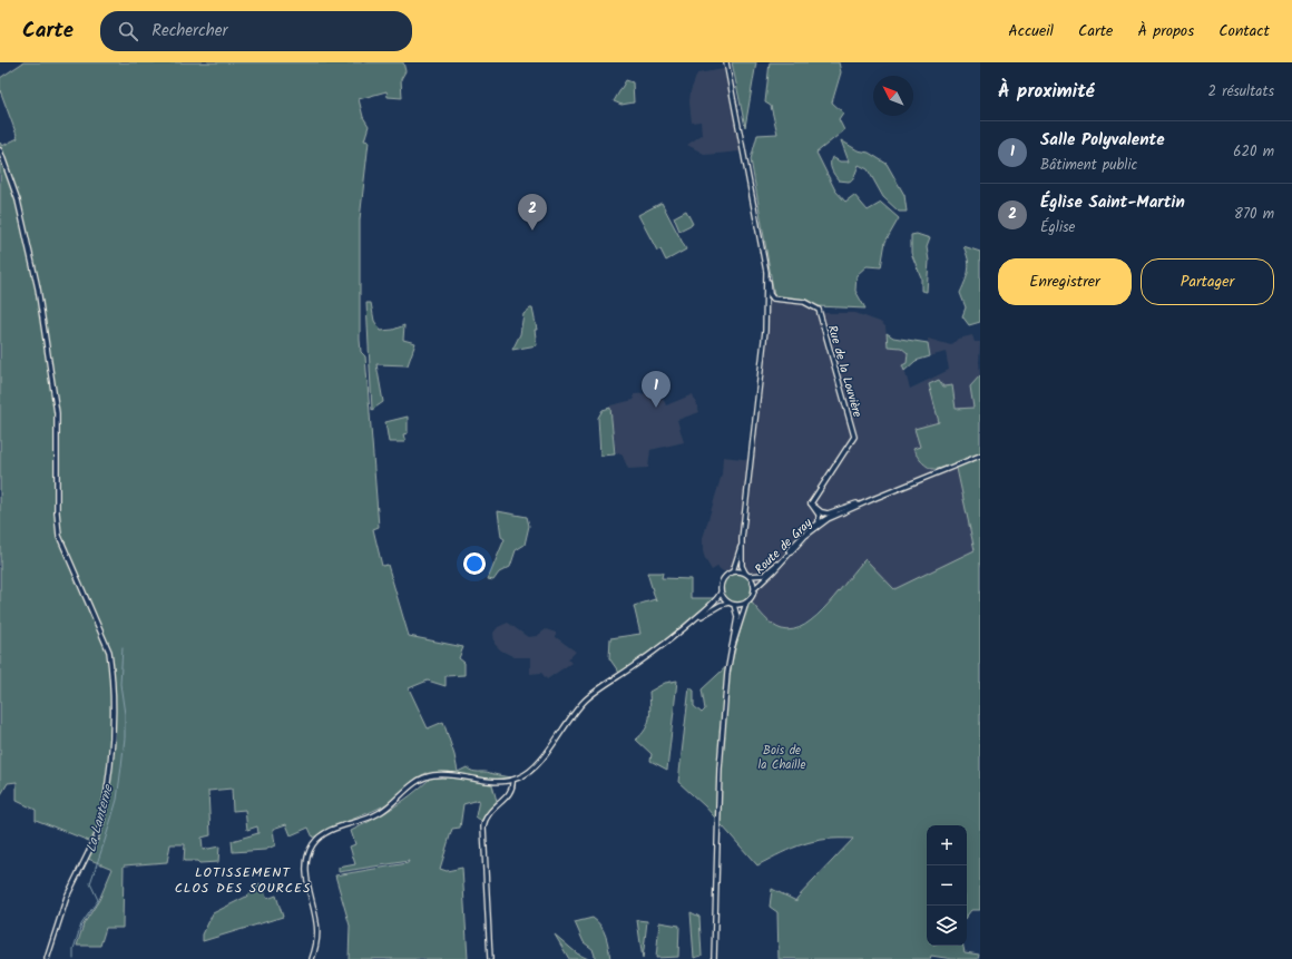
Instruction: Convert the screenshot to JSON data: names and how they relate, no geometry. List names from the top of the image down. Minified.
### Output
{"streets":{"main road":["Rue de la Louvière","Route de Gray"]},"districts":["LOTISSEMENT CLOS DES SOURCES"],"water":["La Lanterne"],"parks":["Bois de la Chaille"],"north":"top left","page":{"header":"Carte","search":"Rechercher","nav":["Accueil","Carte","À propos","Contact"],"heading":["À proximité","2 résultats"],"list":[{"mark":"1","name":"Salle Polyvalente","note":"Bâtiment public","value":"620 m"},{"mark":"2","name":"Église Saint-Martin","note":"Église","value":"870 m"}],"pins":["2","1"],"buttons":["Enregistrer","Partager"],"map_buttons":["+","−"]}}
